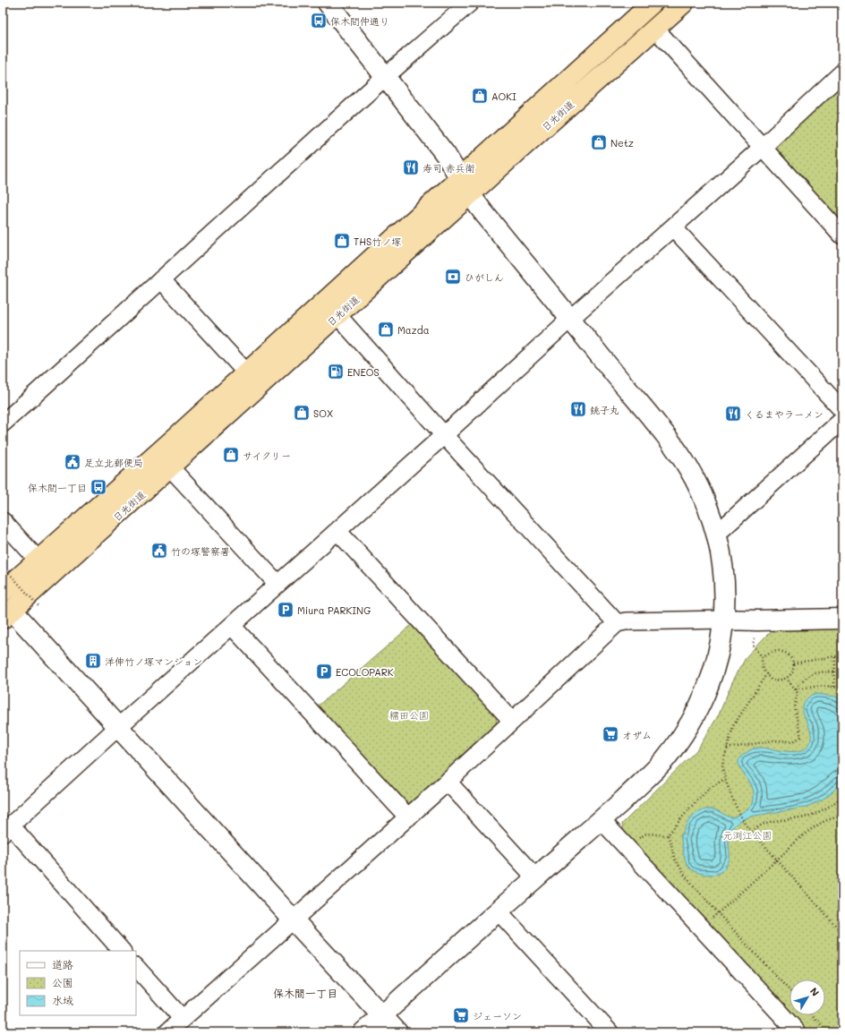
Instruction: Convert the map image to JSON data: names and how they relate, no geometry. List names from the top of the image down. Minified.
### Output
{"streets":{"highway":["日光街道"]},"districts":["保木間一丁目"],"parks":["糯田公園","元渕江公園"],"places":{"bus stop":["保木間仲通り","保木間一丁目"],"shop":["AOKI","Netz","THS竹ノ塚","Mazda","SOX","サイクリー"],"restaurant":["寿司 赤兵衛","銚子丸","くるまやラーメン"],"bank":["ひがしん"],"fuel station":["ENEOS"],"public building":["足立北郵便局","竹の塚警察署"],"parking":["Miura PARKING","ECOLOPARK"],"building":["洋伸竹ノ塚マンション"],"supermarket":["オザム","ジェーソン"]},"legend":["道路","公園","水域"],"north":"top right"}
